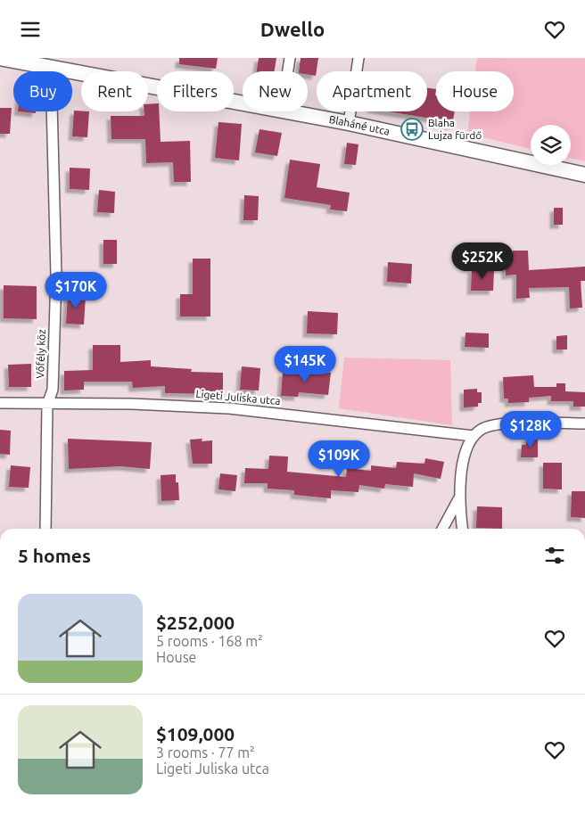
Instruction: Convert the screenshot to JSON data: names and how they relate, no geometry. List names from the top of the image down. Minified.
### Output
{"streets":{"street":["Blaháné utca","Vőfély köz","Ligeti Juliska utca"]},"crossings":[["Blaháné utca","Vőfély köz"],["Vőfély köz","Ligeti Juliska utca"]],"places":{"bus stop":["Blaha Lujza fürdő"]},"page":{"header":"Dwello","chip":["Buy","Rent","Filters","New","Apartment","House"],"price":["$252K","$170K","$145K","$128K","$109K"],"heading":"5 homes","list":[{"name":"$252,000","note":"5 rooms · 168 m² · House"},{"name":"$109,000","note":"3 rooms · 77 m² · Ligeti Juliska utca"}]}}
